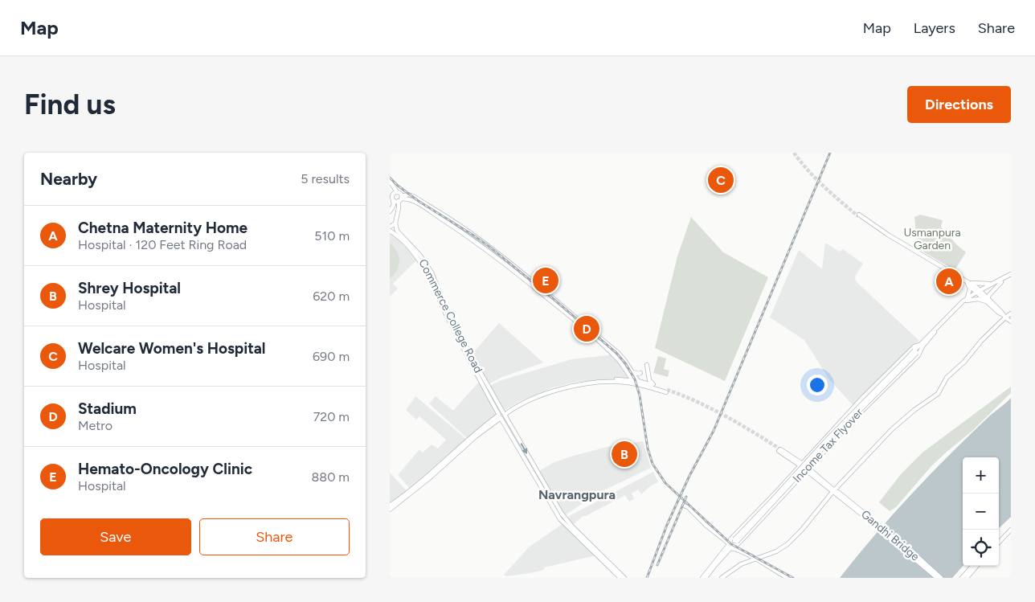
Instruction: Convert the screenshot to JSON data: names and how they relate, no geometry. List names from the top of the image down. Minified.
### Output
{"streets":{"main road":["Commerce College Road","Income Tax Flyover","Gandhi Bridge"]},"districts":["Navrangpura"],"parks":["Usmanpura Garden"],"page":{"header":"Map","nav":["Map","Layers","Share"],"buttons":["Directions",["Save","Share"]],"title":"Find us","heading":["Nearby","5 results"],"pins":["C","E","A","D","B"],"list":[{"mark":"A","name":"Chetna Maternity Home","note":"Hospital · 120 Feet Ring Road","value":"510 m"},{"mark":"B","name":"Shrey Hospital","note":"Hospital","value":"620 m"},{"mark":"C","name":"Welcare Women's Hospital","note":"Hospital","value":"690 m"},{"mark":"D","name":"Stadium","note":"Metro","value":"720 m"},{"mark":"E","name":"Hemato-Oncology Clinic","note":"Hospital","value":"880 m"}],"map_buttons":["+","−"]}}
